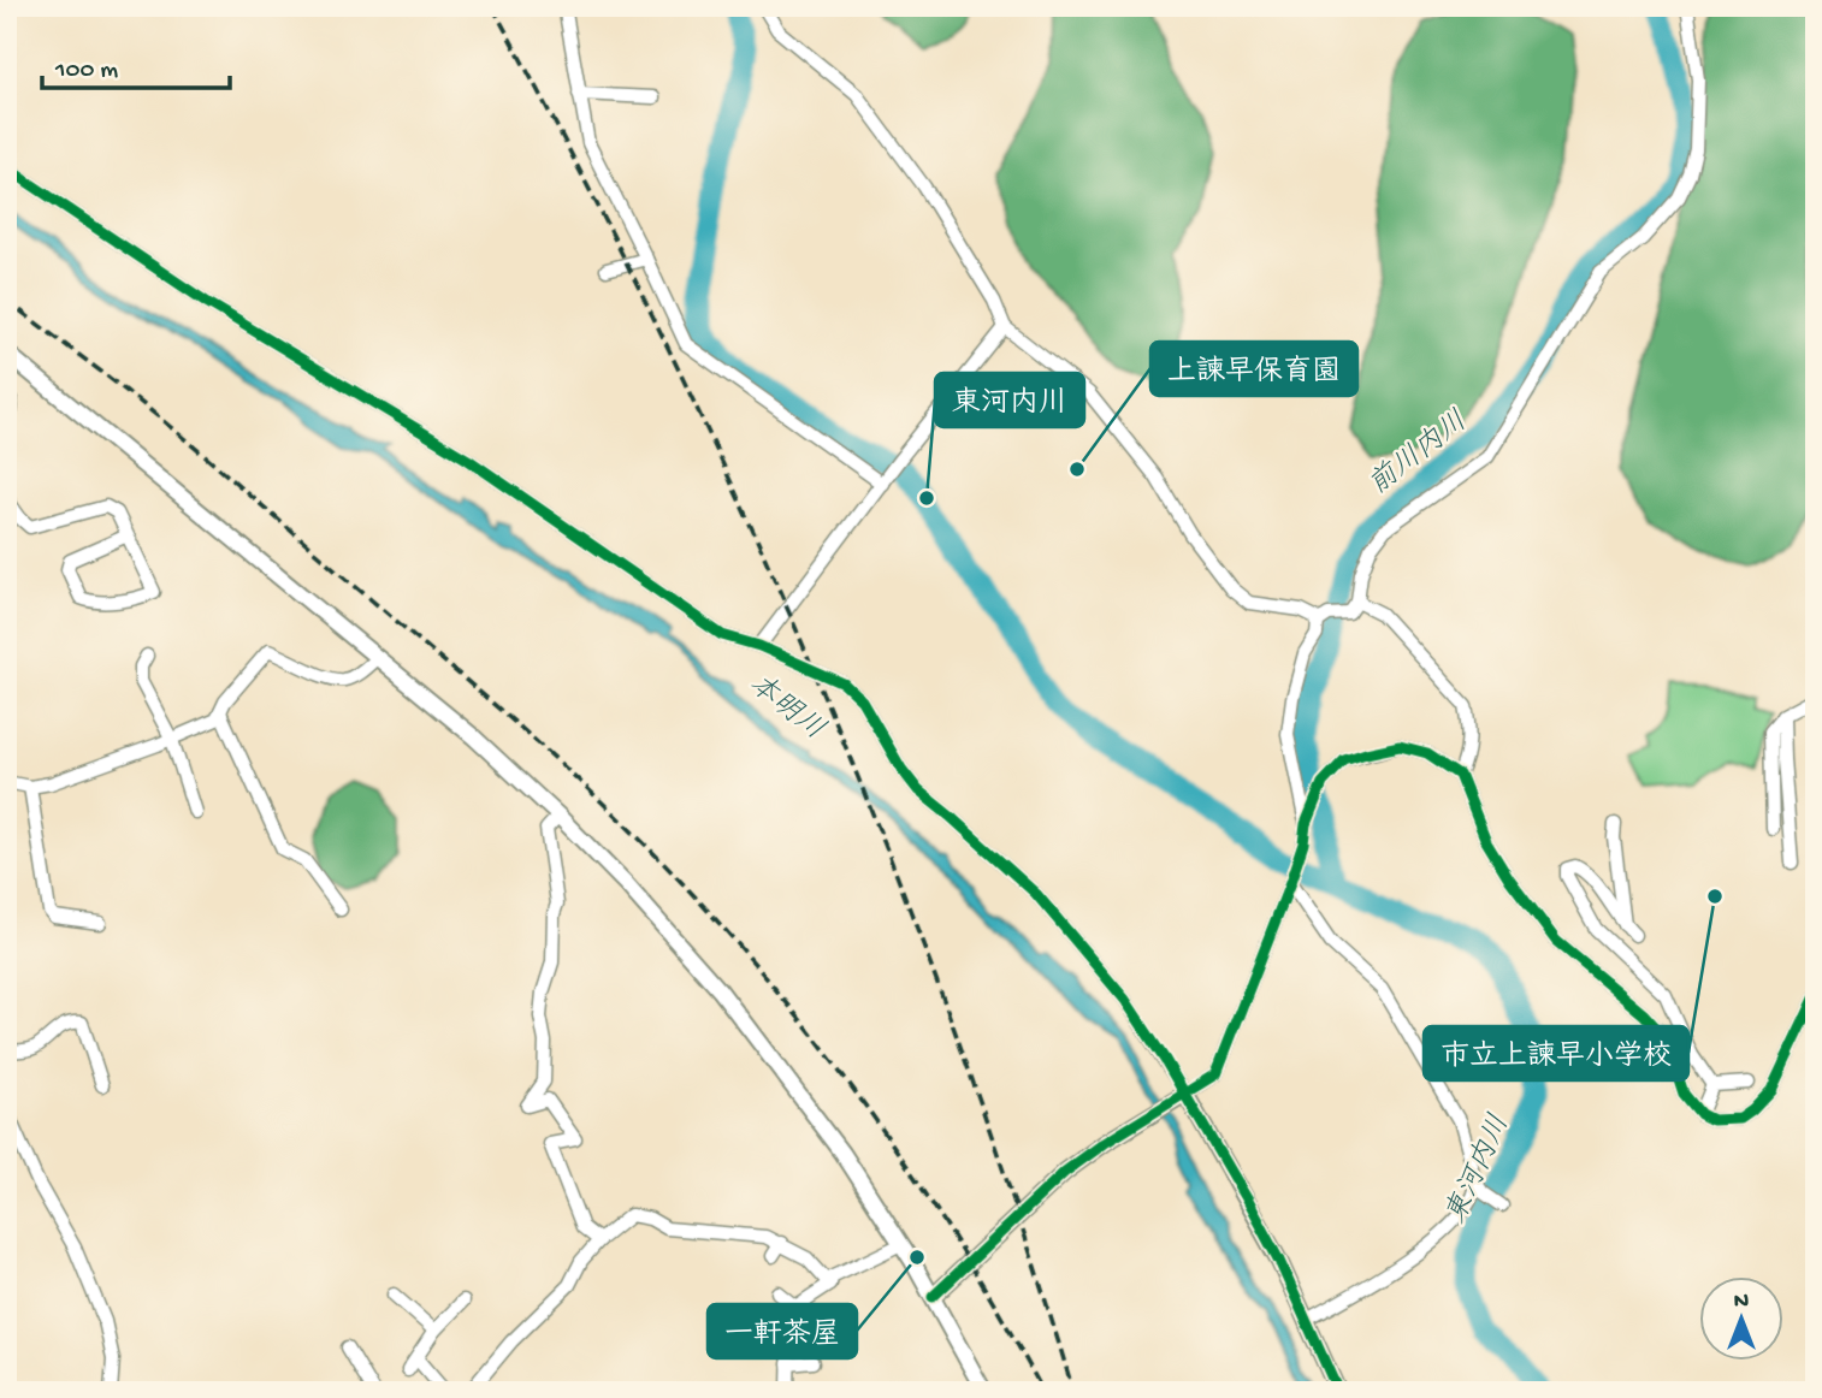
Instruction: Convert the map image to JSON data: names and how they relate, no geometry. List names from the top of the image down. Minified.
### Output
{"water":["前川内川","本明川","東河内川"],"places":["上諫早保育園","東河内川","市立上諫早小学校","一軒茶屋"],"scale_bar":"100 m","north":"top"}
